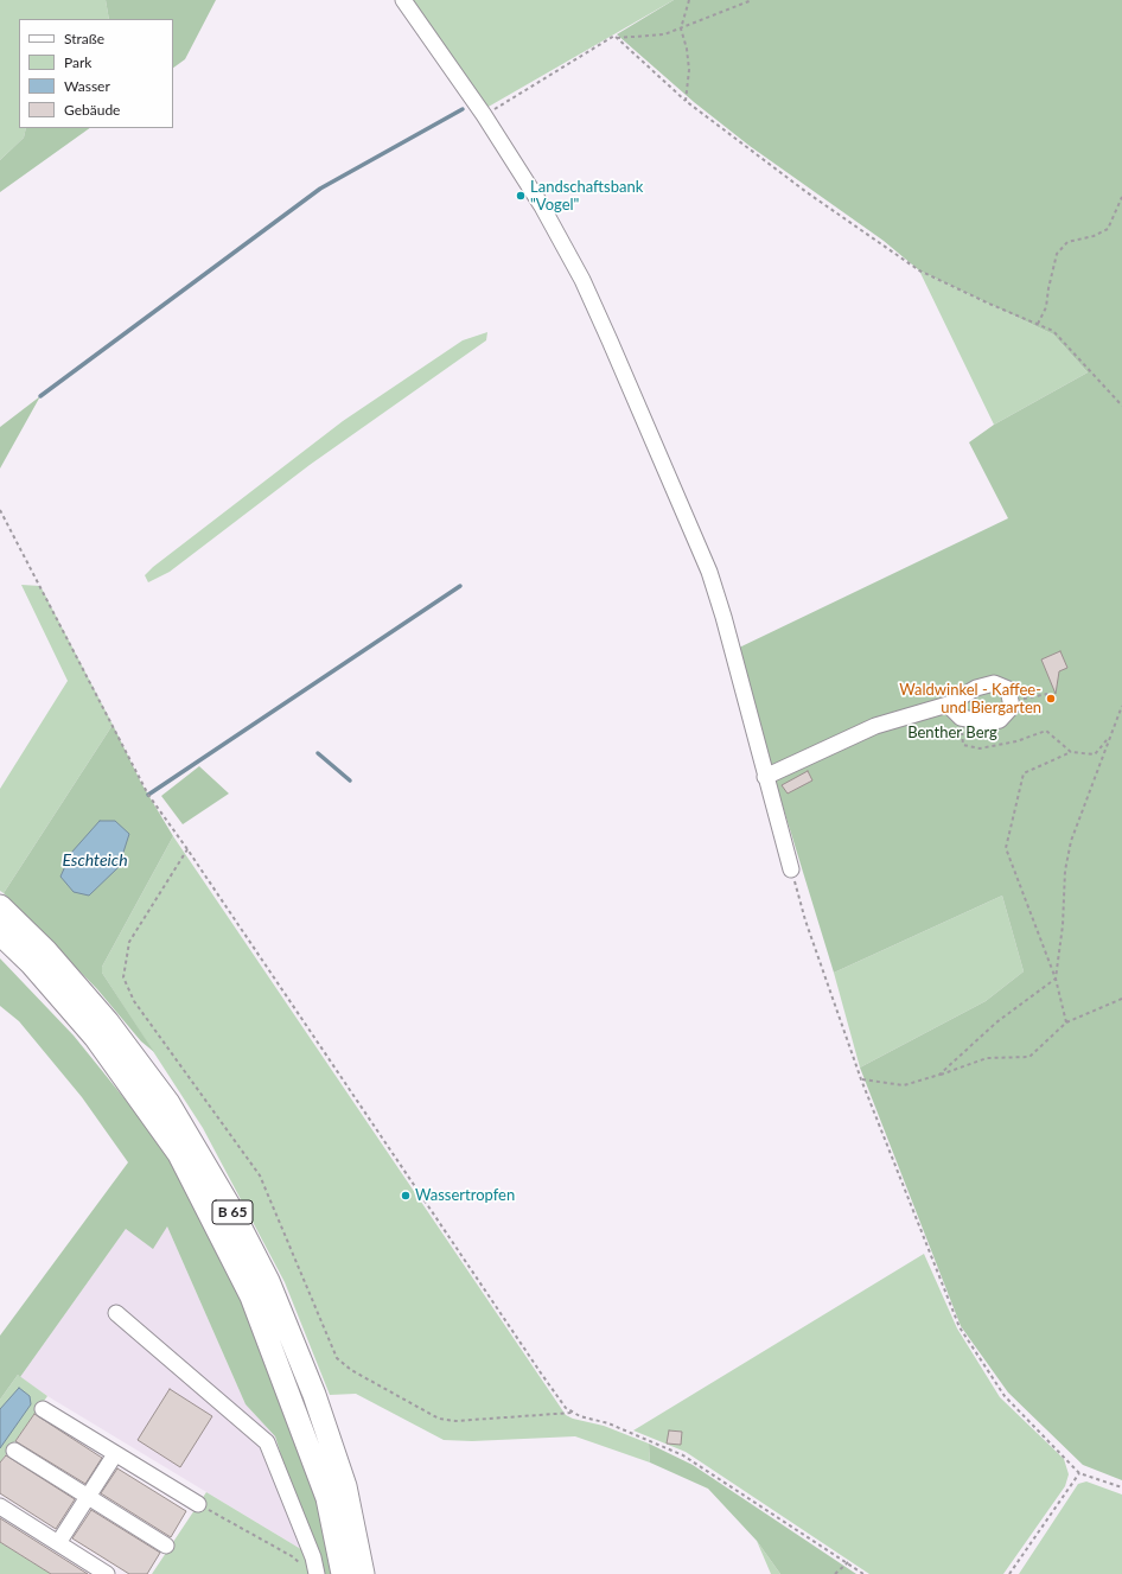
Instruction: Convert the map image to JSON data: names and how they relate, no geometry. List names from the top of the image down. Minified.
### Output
{"streets":{"highway":["B 65"]},"water":["Eschteich"],"parks":["Benther Berg"],"places":["Landschaftsbank \"Vogel\"","Waldwinkel - Kaffee- und Biergarten","Wassertropfen"],"legend":["Straße","Park","Wasser","Gebäude"]}
